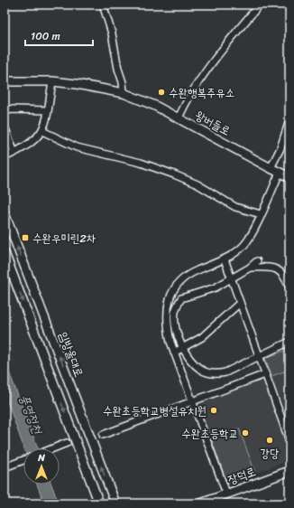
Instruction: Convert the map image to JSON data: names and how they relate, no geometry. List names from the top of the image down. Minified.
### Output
{"streets":{"main road":["왕버들로","임방울대로","장덕로"]},"water":["풍영정천"],"places":{"other":["수완행복주유소","수완초등학교병설유치원","수완초등학교","강당"],"transit":["수완우미린2차"]},"scale_bar":"100 m","north":"top"}
